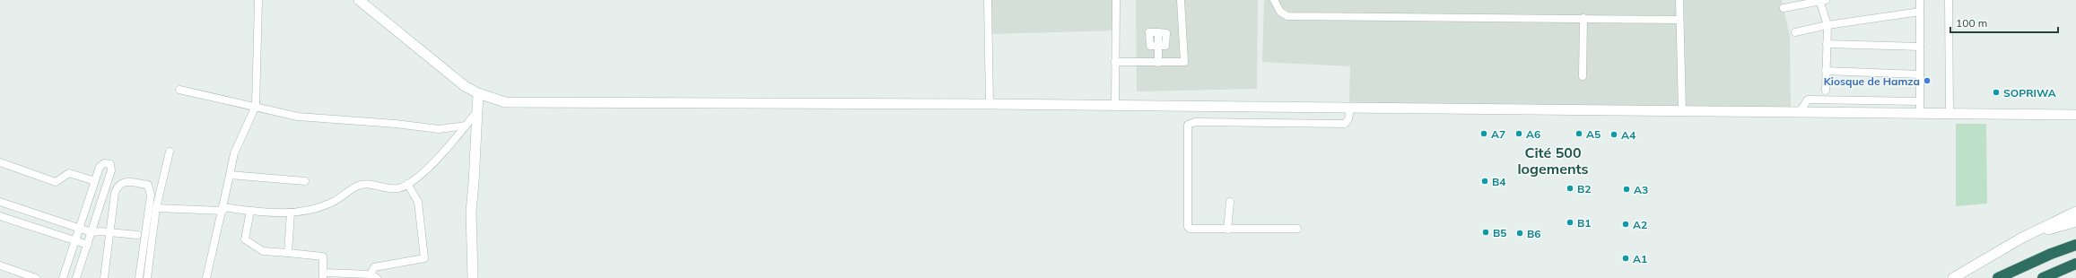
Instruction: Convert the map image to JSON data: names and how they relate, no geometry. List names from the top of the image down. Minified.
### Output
{"districts":["Cité 500 logements"],"places":["Kiosque de Hamza","SOPRIWA","A7","A6","A5","A4","B4","B2","A3","B1","A2","B5","B6","A1"],"scale_bar":"100 m"}
